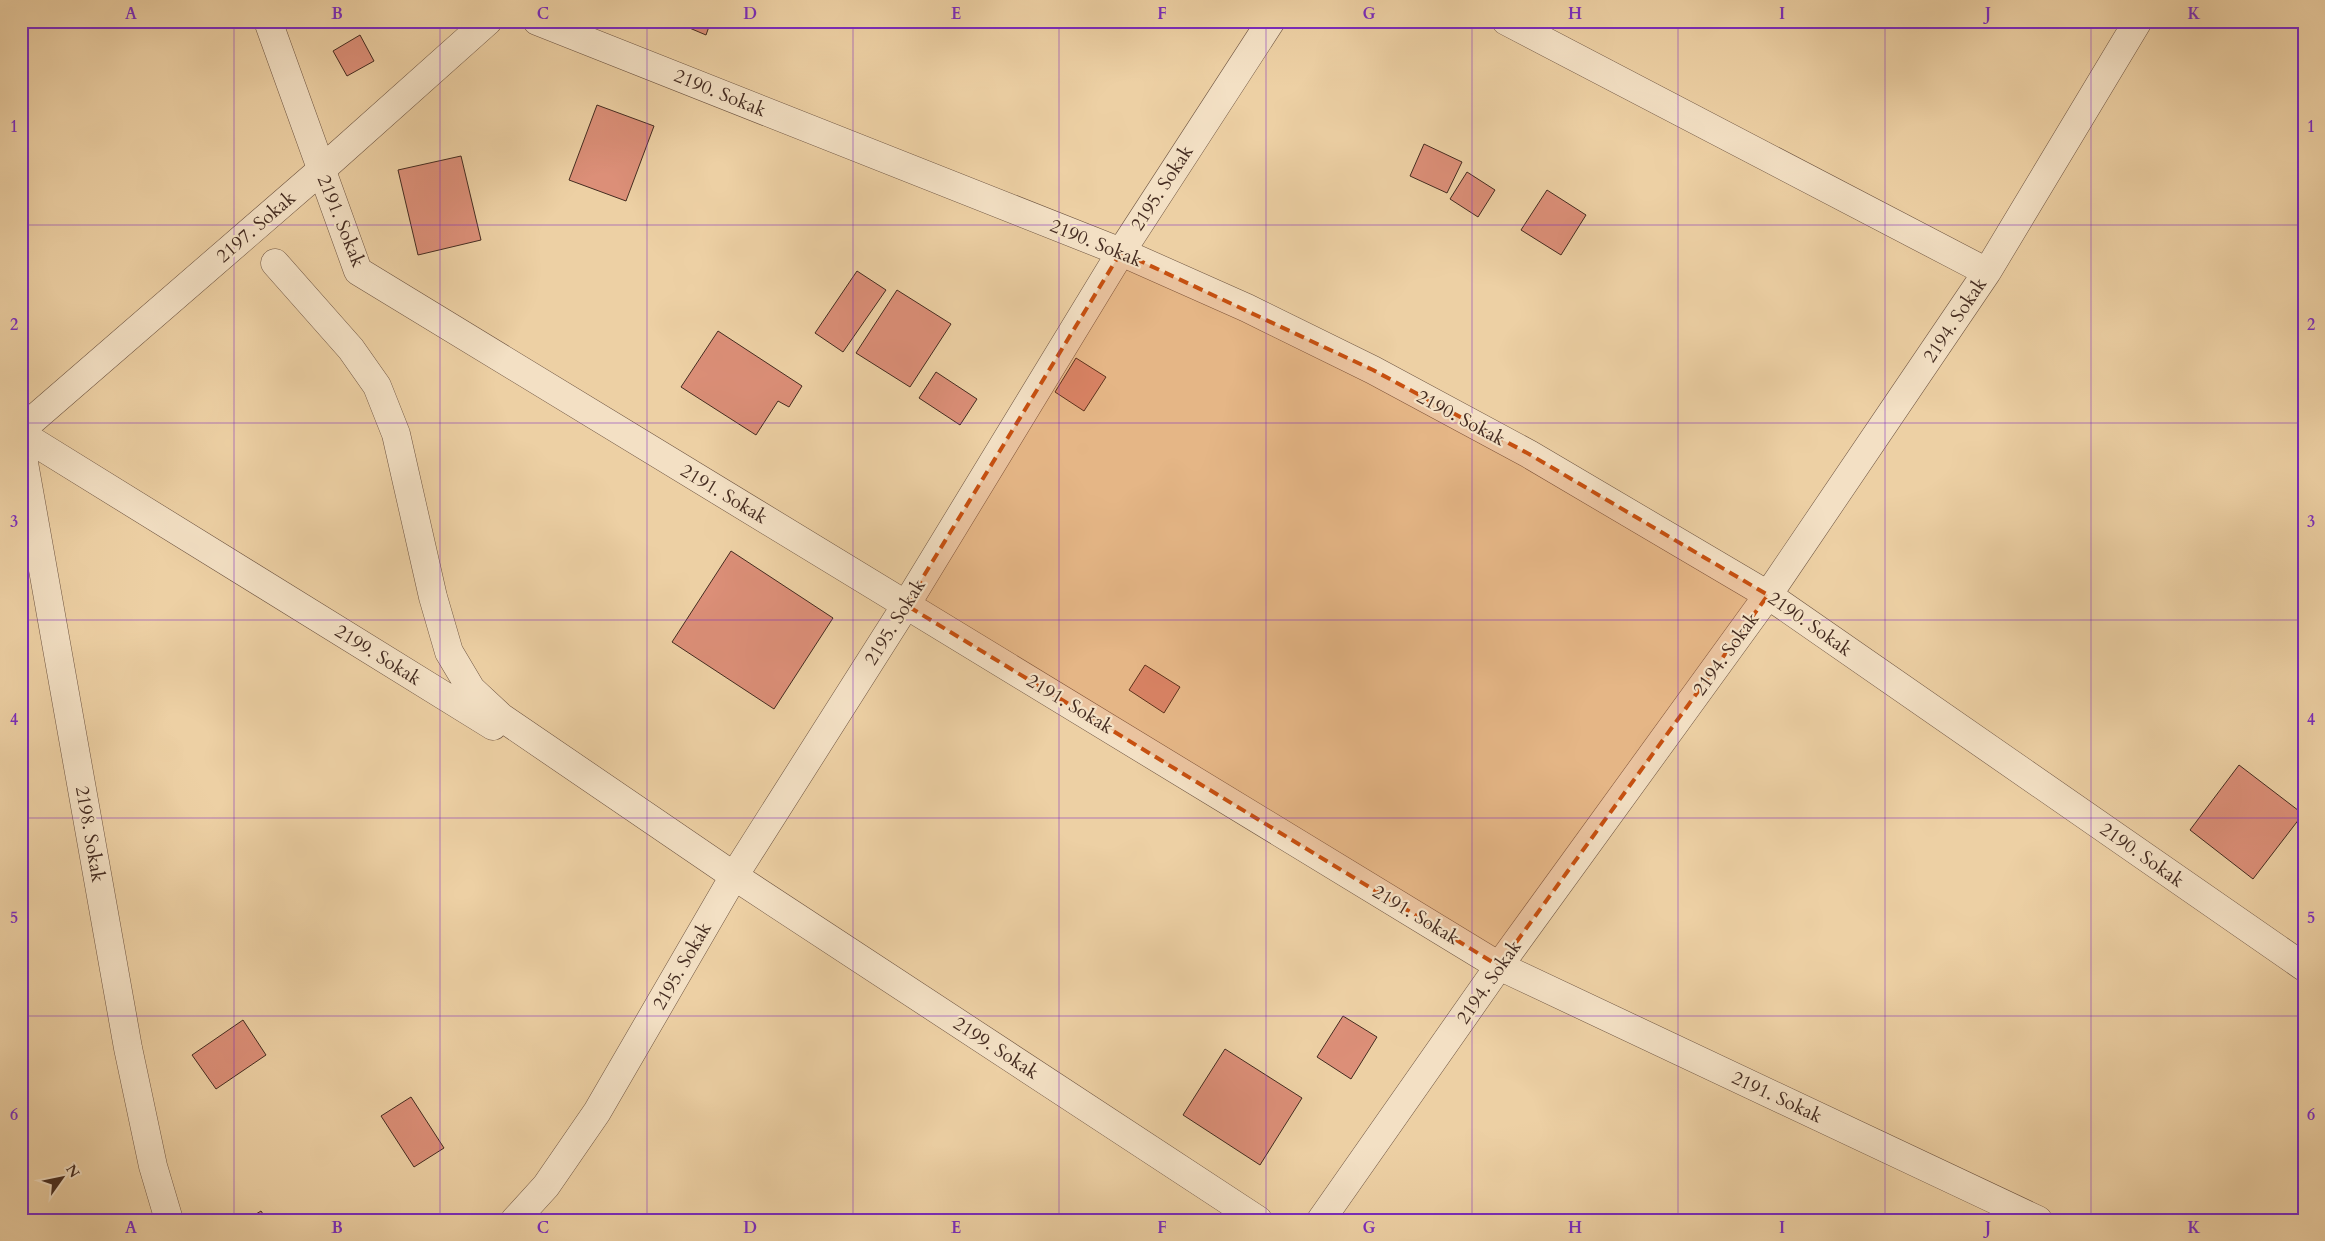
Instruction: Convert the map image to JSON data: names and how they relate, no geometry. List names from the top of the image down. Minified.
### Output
{"streets":{"street":["2190. Sokak","2195. Sokak","2191. Sokak","2197. Sokak","2194. Sokak","2199. Sokak","2198. Sokak"]},"crossings":[["2190. Sokak","2195. Sokak"],["2190. Sokak","2194. Sokak"],["2195. Sokak","2191. Sokak"],["2195. Sokak","2199. Sokak"],["2191. Sokak","2197. Sokak"],["2191. Sokak","2194. Sokak"],["2197. Sokak","2199. Sokak"]],"north":"top right","grid":{"columns":["A","B","C","D","E","F","G","H","I","J","K"],"rows":["1","2","3","4","5","6"]}}
